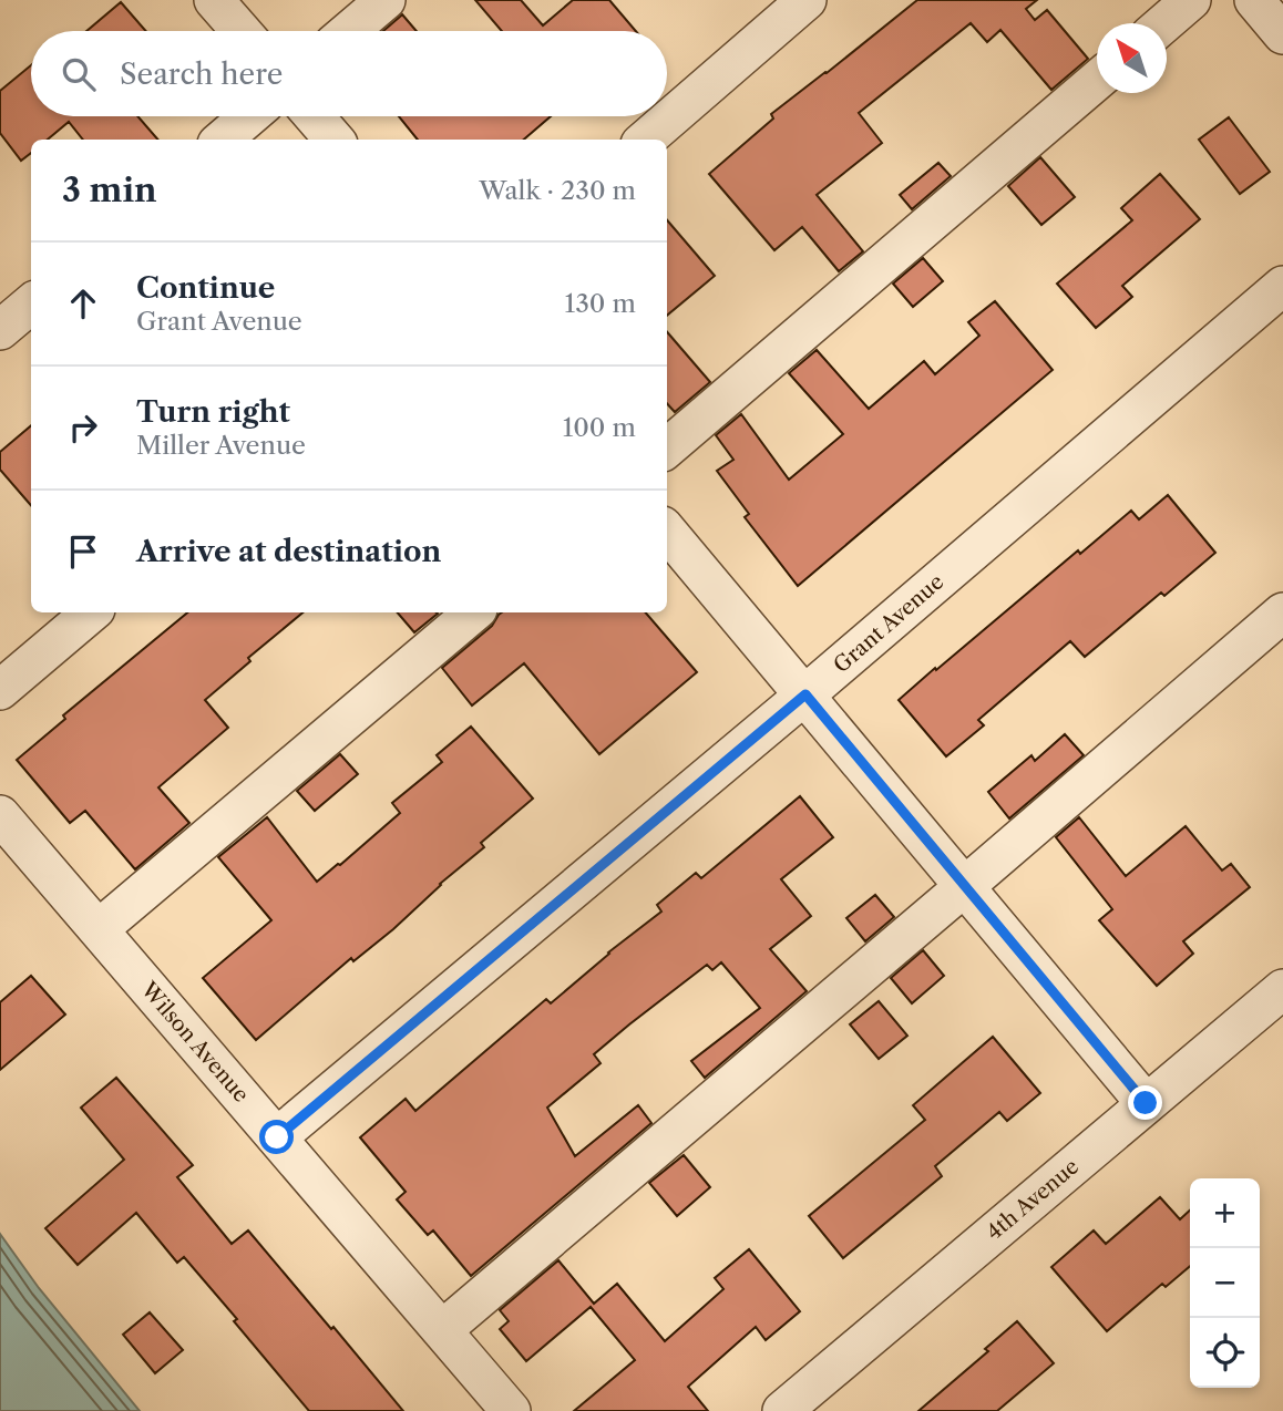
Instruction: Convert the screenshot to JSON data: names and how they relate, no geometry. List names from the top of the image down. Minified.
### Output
{"streets":{"street":["Grant Avenue","Wilson Avenue","4th Avenue"]},"crossings":[["Grant Avenue","Wilson Avenue"]],"north":"top left","page":{"search":"Search here","heading":["3 min","Walk · 230 m"],"list":[["Continue","Grant Avenue","130 m"],["Turn right","Miller Avenue","100 m"],"Arrive at destination"],"map_buttons":["+","−"]}}
